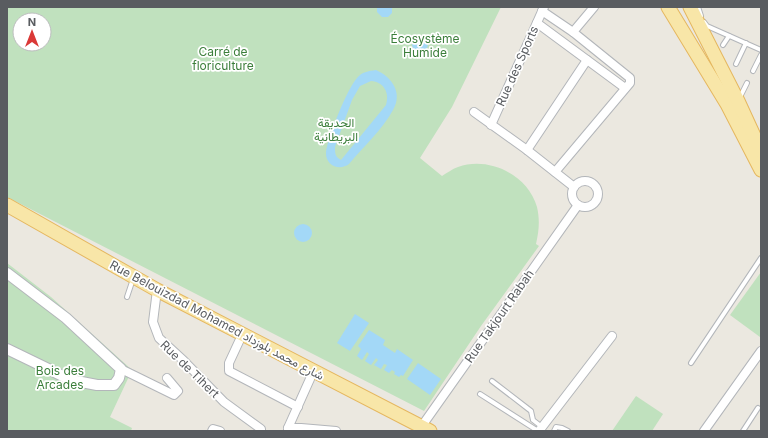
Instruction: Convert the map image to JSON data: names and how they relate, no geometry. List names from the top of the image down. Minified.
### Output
{"streets":{"main road":["Rue Belouizdad Mohamed شارع محمد بلوزداد"],"street":["Rue des Sports","Rue Takjourt Rabah","Rue de Tihert"]},"crossings":[["Rue Takjourt Rabah","Rue Belouizdad Mohamed شارع محمد بلوزداد"],["Rue Belouizdad Mohamed شارع محمد بلوزداد","Rue de Tihert"]],"parks":["Écosystème Humide","Carré de floriculture","الحديقة البريطانية","Bois des Arcades"],"north":"top"}
